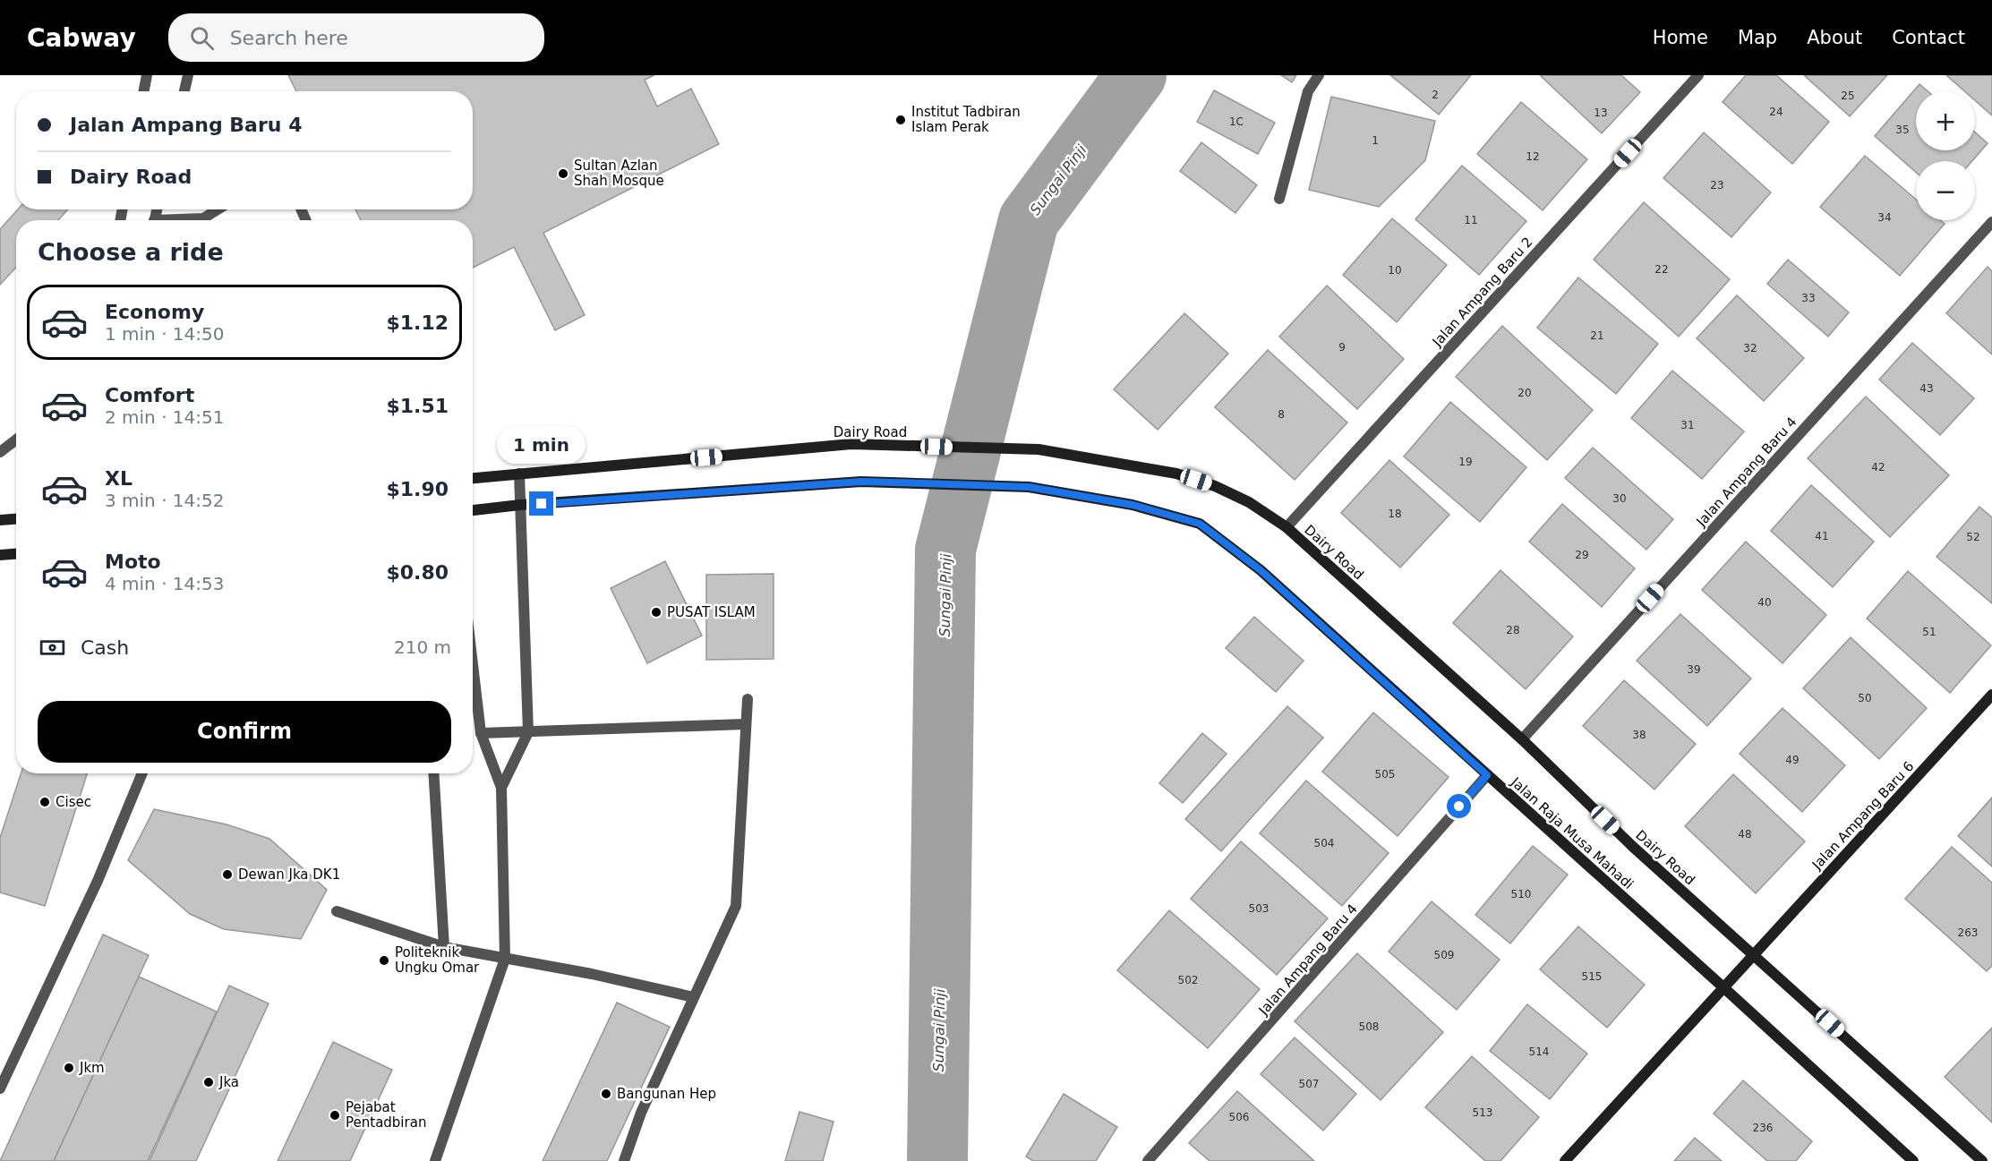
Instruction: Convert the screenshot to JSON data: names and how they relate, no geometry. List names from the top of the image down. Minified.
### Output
{"streets":{"main road":["Dairy Road","Jalan Ampang Baru 6","Jalan Raja Musa Mahadi"],"street":["Jalan Ampang Baru 2","Jalan Ampang Baru 4"]},"crossings":[["Jalan Ampang Baru 2","Dairy Road"],["Dairy Road","Jalan Ampang Baru 4"],["Dairy Road","Jalan Ampang Baru 6"],["Jalan Ampang Baru 4","Jalan Raja Musa Mahadi"],["Jalan Ampang Baru 6","Jalan Raja Musa Mahadi"]],"water":["Sungai Pinji"],"places":["Institut Tadbiran Islam Perak","Sultan Azlan Shah Mosque","PUSAT ISLAM","Cisec","Dewan Jka DK1","Politeknik Ungku Omar","Jkm","Jka","Bangunan Hep","Pejabat Pentadbiran"],"house_numbers":["2","25","24","13","1C","35","1","12","23","34","11","22","10","33","21","9","32","43","20","8","31","19","42","30","18","41","52","29","40","28","51","39","50","38","49","505","48","504","510","503","263","509","515","502","508","514","507","513","506","236"],"page":{"header":"Cabway","search":"Search here","nav":["Home","Map","About","Contact"],"map_buttons":["+","−"],"banner":["Jalan Ampang Baru 4","Dairy Road"],"heading":"Choose a ride","list":[{"name":"Economy","note":"1 min · 14:50","value":"$1.12"},{"name":"Comfort","note":"2 min · 14:51","value":"$1.51"},{"name":"XL","note":"3 min · 14:52","value":"$1.90"},{"name":"Moto","note":"4 min · 14:53","value":"$0.80"}],"bubble":"1 min","pay":["Cash","210 m"],"buttons":"Confirm"}}
